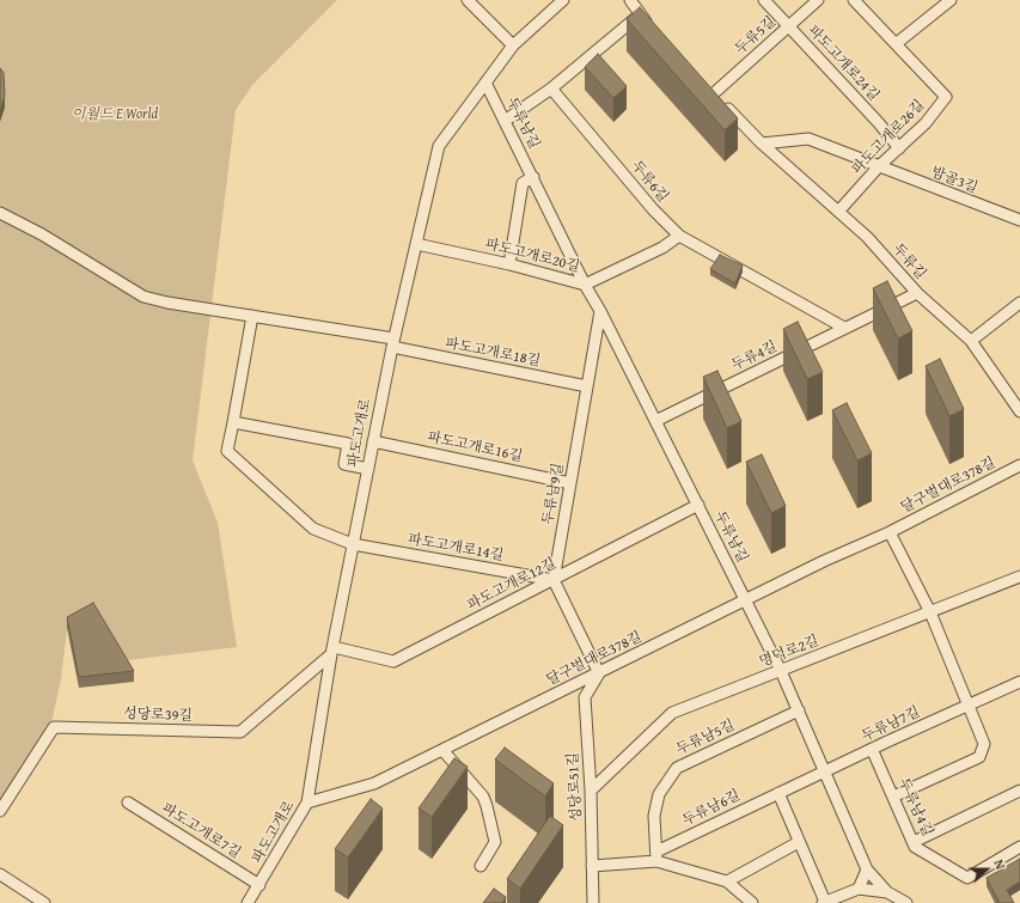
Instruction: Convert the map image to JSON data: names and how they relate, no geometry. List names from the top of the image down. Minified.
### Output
{"streets":{"street":["두류5길","파도고개로24길","두류남길","파도고개로26길","밤골3길","두류6길","파도고개로20길","두류길","파도고개로18길","두류4길","파도고개로","파도고개로16길","달구벌대로378길","두류남9길","파도고개로14길","파도고개로12길","명덕로2길","성당로39길","두류남7길","두류남5길","성당로51길","두류남4길","두류남6길","파도고개로7길"]},"crossings":[["두류5길","파도고개로24길"],["두류5길","두류길"],["파도고개로24길","파도고개로26길"],["두류남길","파도고개로20길"],["두류남길","두류4길"],["두류남길","파도고개로"],["두류남길","달구벌대로378길"],["두류남길","두류남9길"],["두류남길","파도고개로12길"],["두류남길","명덕로2길"],["두류남길","두류남7길"],["두류남길","두류남5길"],["두류남길","두류남6길"],["파도고개로26길","밤골3길"],["파도고개로26길","두류길"],["두류6길","파도고개로20길"],["두류6길","두류4길"],["파도고개로20길","파도고개로"],["두류길","두류4길"],["파도고개로18길","파도고개로"],["파도고개로18길","두류남9길"],["파도고개로","파도고개로16길"],["파도고개로","달구벌대로378길"],["파도고개로","파도고개로14길"],["파도고개로","파도고개로12길"],["파도고개로","성당로39길"],["파도고개로","파도고개로7길"],["파도고개로16길","두류남9길"],["달구벌대로378길","성당로51길"],["두류남9길","파도고개로14길"],["두류남9길","파도고개로12길"],["파도고개로14길","파도고개로12길"],["파도고개로12길","성당로39길"],["명덕로2길","성당로51길"],["두류남7길","두류남4길"],["두류남7길","두류남6길"],["두류남5길","두류남6길"],["성당로51길","두류남6길"]],"parks":["이월드 E World"],"north":"right"}
